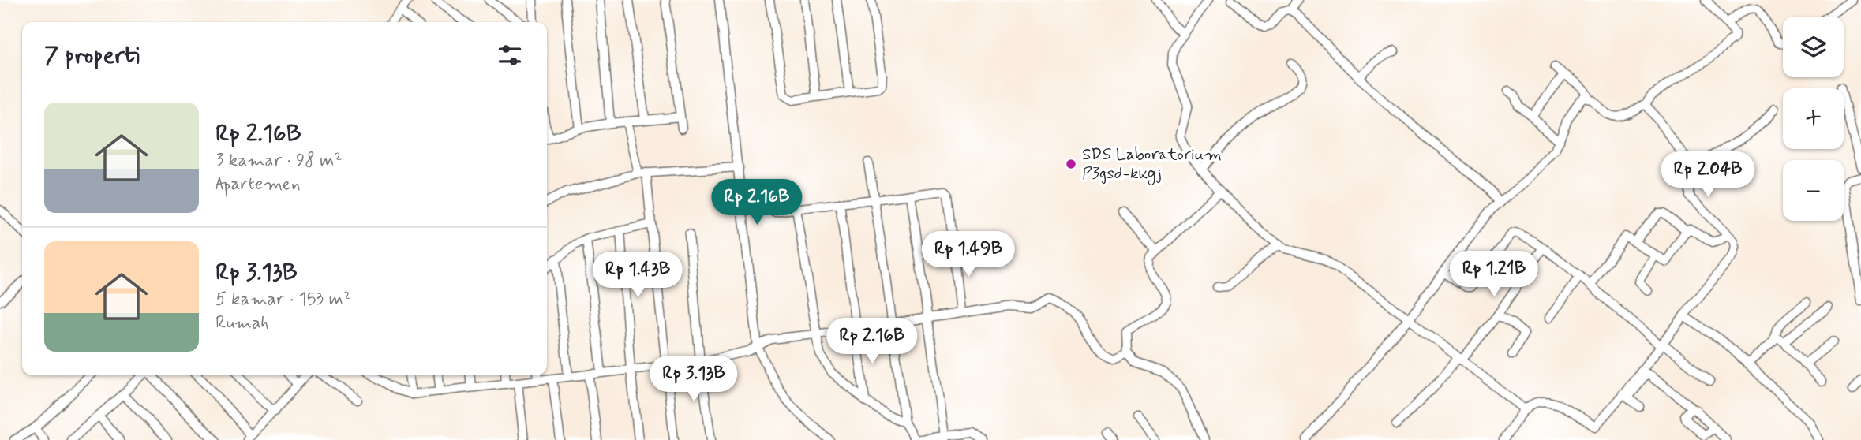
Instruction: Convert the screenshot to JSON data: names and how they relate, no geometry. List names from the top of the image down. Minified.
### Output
{"places":["SDS Laboratorium P3gsd-kkgj"],"page":{"map_buttons":["+","−"],"heading":"7 properti","list":[{"name":"Rp 2.16B","note":"3 kamar · 98 m² · Apartemen"},{"name":"Rp 3.13B","note":"5 kamar · 153 m² · Rumah"}],"price":["Rp 2.04B","Rp 2.16B","Rp 1.49B","Rp 1.21B","Rp 1.43B","Rp 2.16B","Rp 3.13B"]}}
